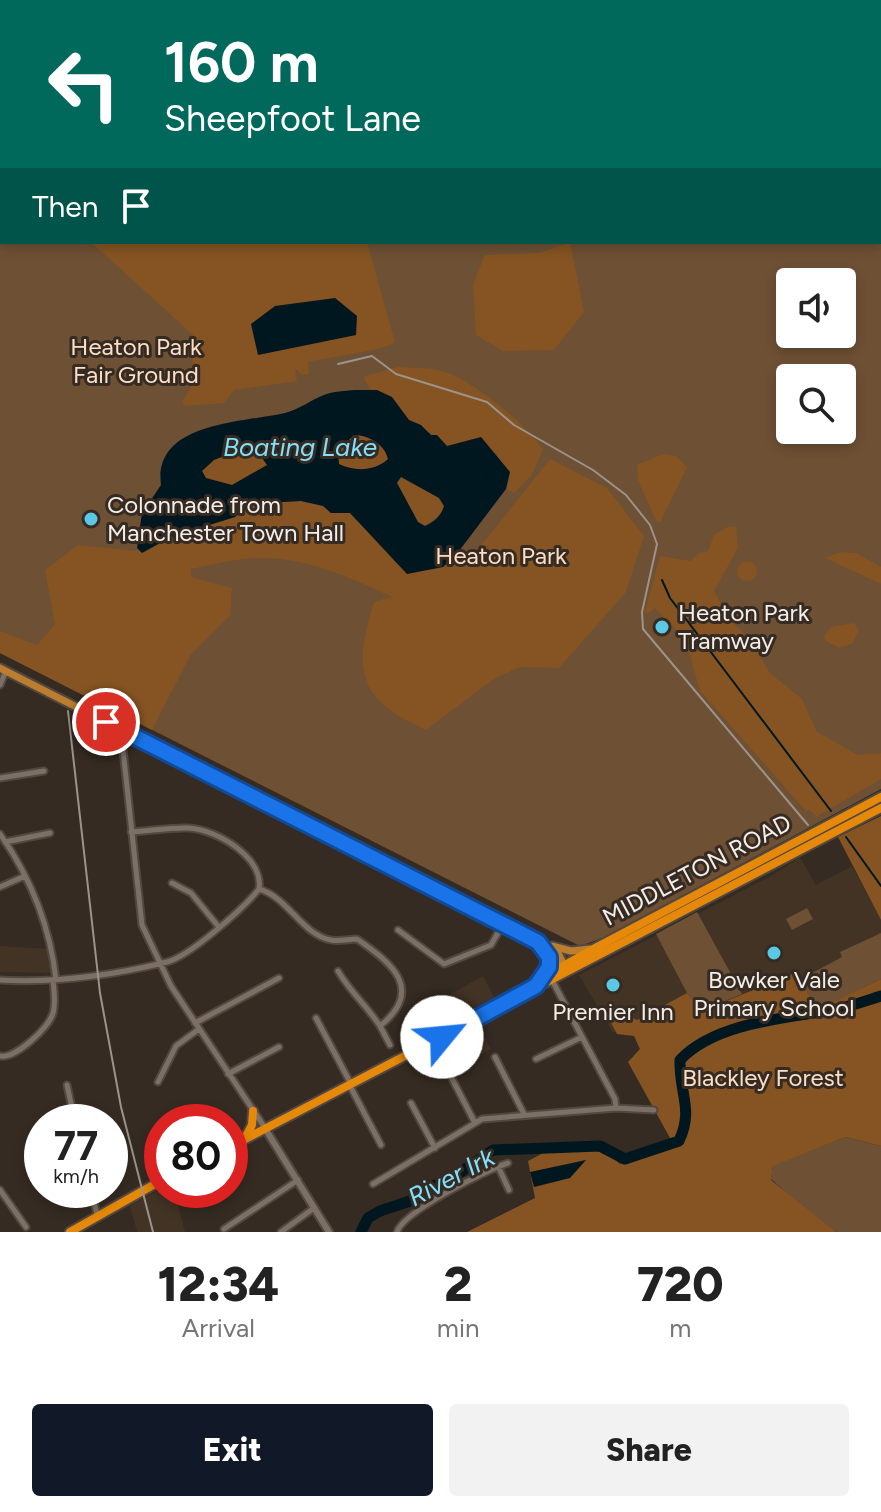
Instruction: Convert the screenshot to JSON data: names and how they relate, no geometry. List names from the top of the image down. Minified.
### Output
{"streets":{"highway":["MIDDLETON ROAD"]},"water":["Boating Lake","River Irk"],"parks":["Heaton Park Fair Ground","Heaton Park","Blackley Forest"],"places":["Colonnade from Manchester Town Hall","Heaton Park Tramway","Bowker Vale Primary School","Premier Inn"],"page":{"turn":["160 m","Sheepfoot Lane"],"then":"Then","speed":"77 km/h","limit":"80","eta":["12:34","Arrival","2","min","720","m"],"buttons":["Exit","Share"]}}
